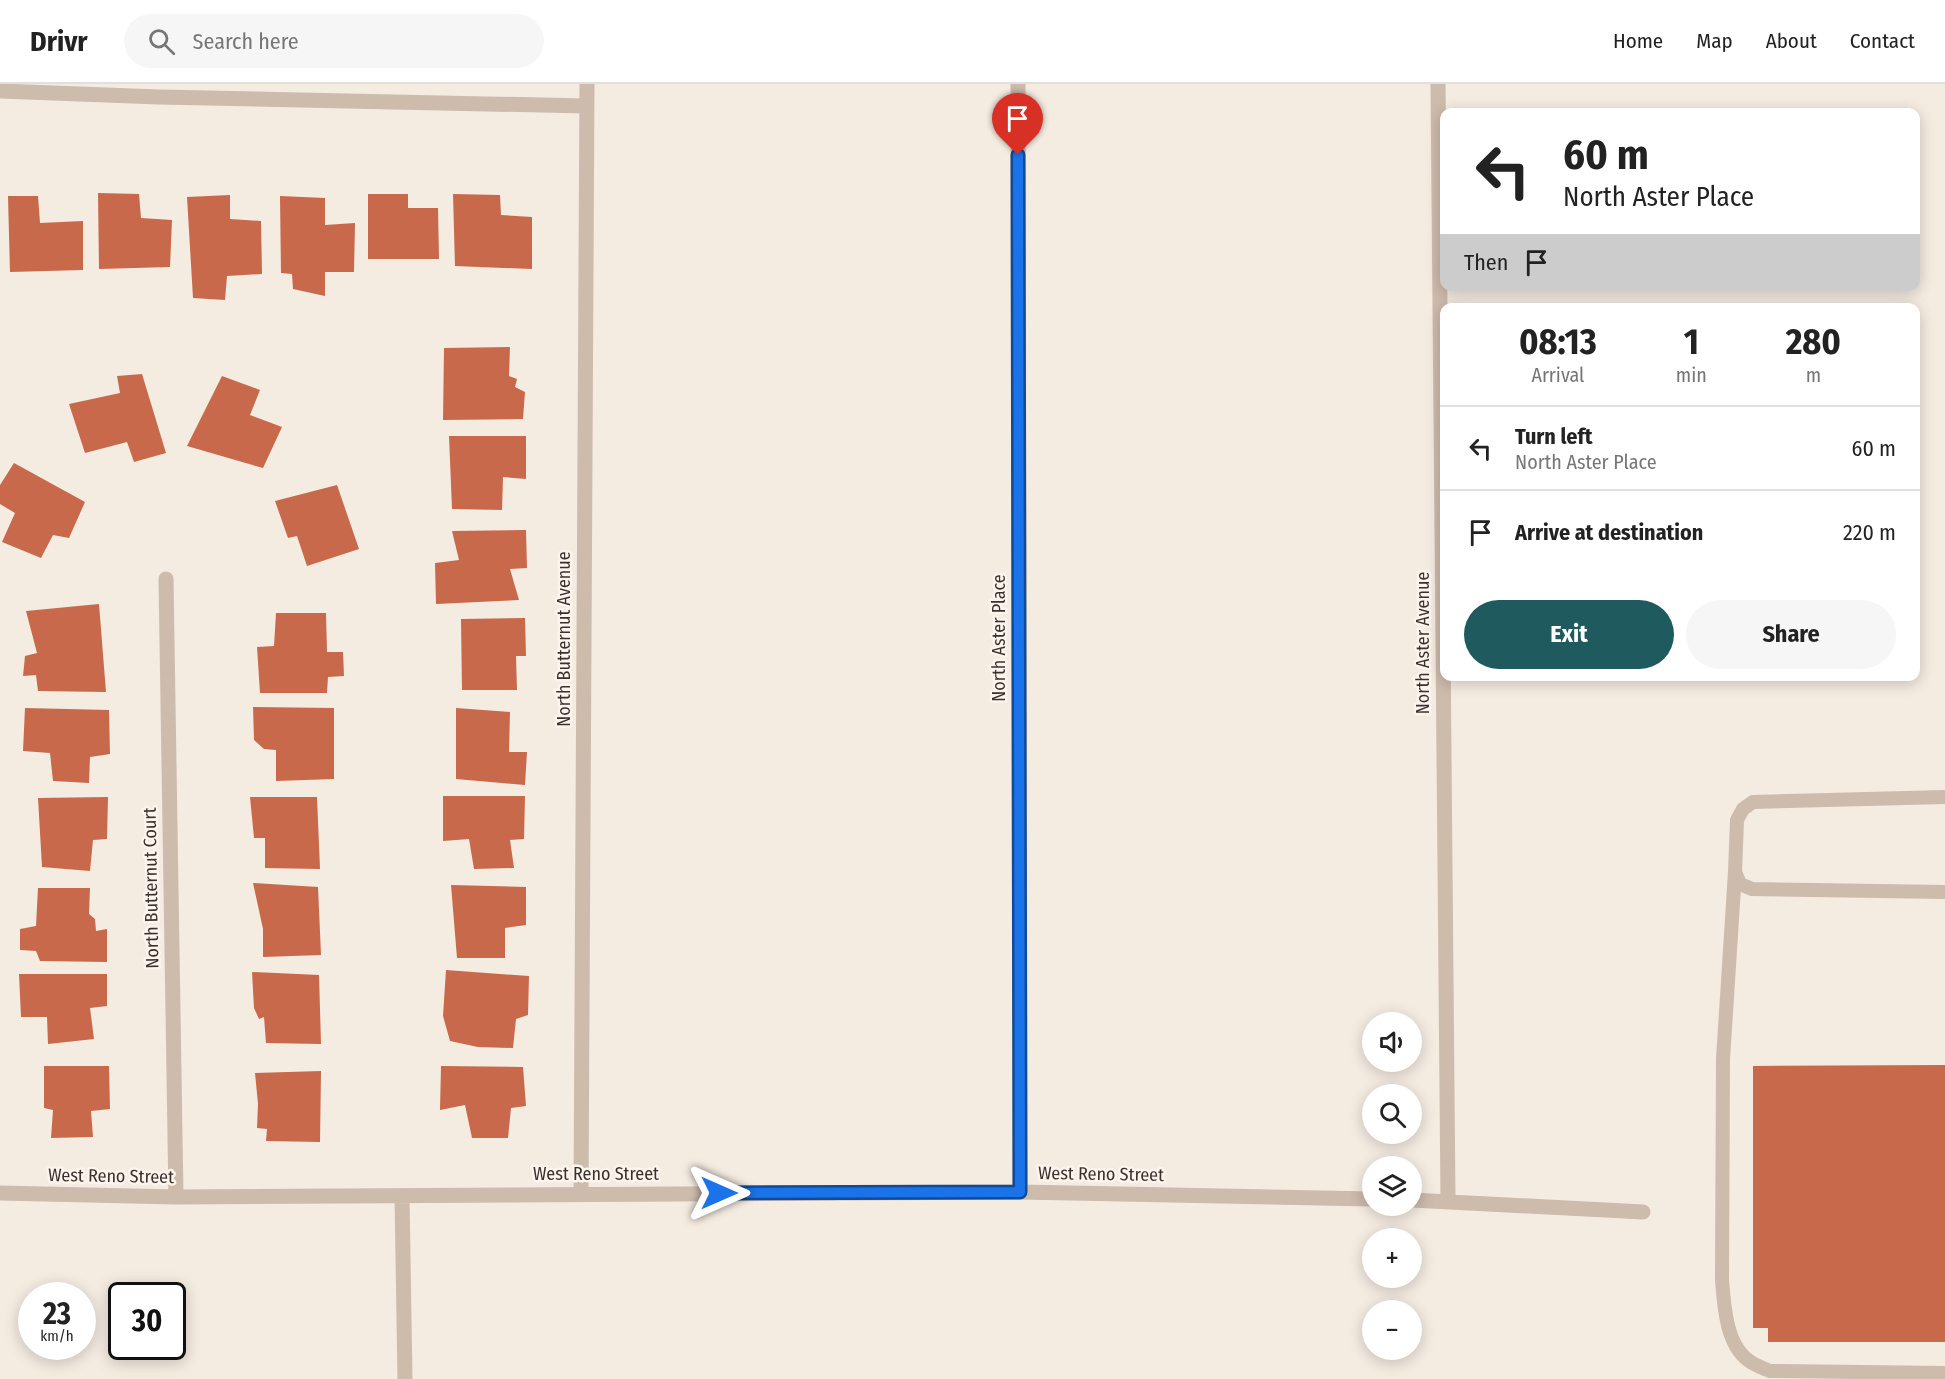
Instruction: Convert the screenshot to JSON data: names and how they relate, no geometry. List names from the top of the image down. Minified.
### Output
{"streets":{"street":["North Aster Place","North Butternut Avenue","North Aster Avenue","North Butternut Court","West Reno Street"]},"crossings":[["North Aster Place","West Reno Street"],["North Butternut Avenue","West Reno Street"],["North Butternut Court","West Reno Street"]],"page":{"header":"Drivr","search":"Search here","nav":["Home","Map","About","Contact"],"turn":["60 m","North Aster Place"],"then":"Then","eta":["08:13","Arrival","1","min","280","m"],"list":[{"name":"Turn left","note":"North Aster Place","value":"60 m"},{"name":"Arrive at destination","value":"220 m"}],"buttons":["Exit","Share"],"map_buttons":["+","−"],"speed":"23 km/h","limit":"30"}}
